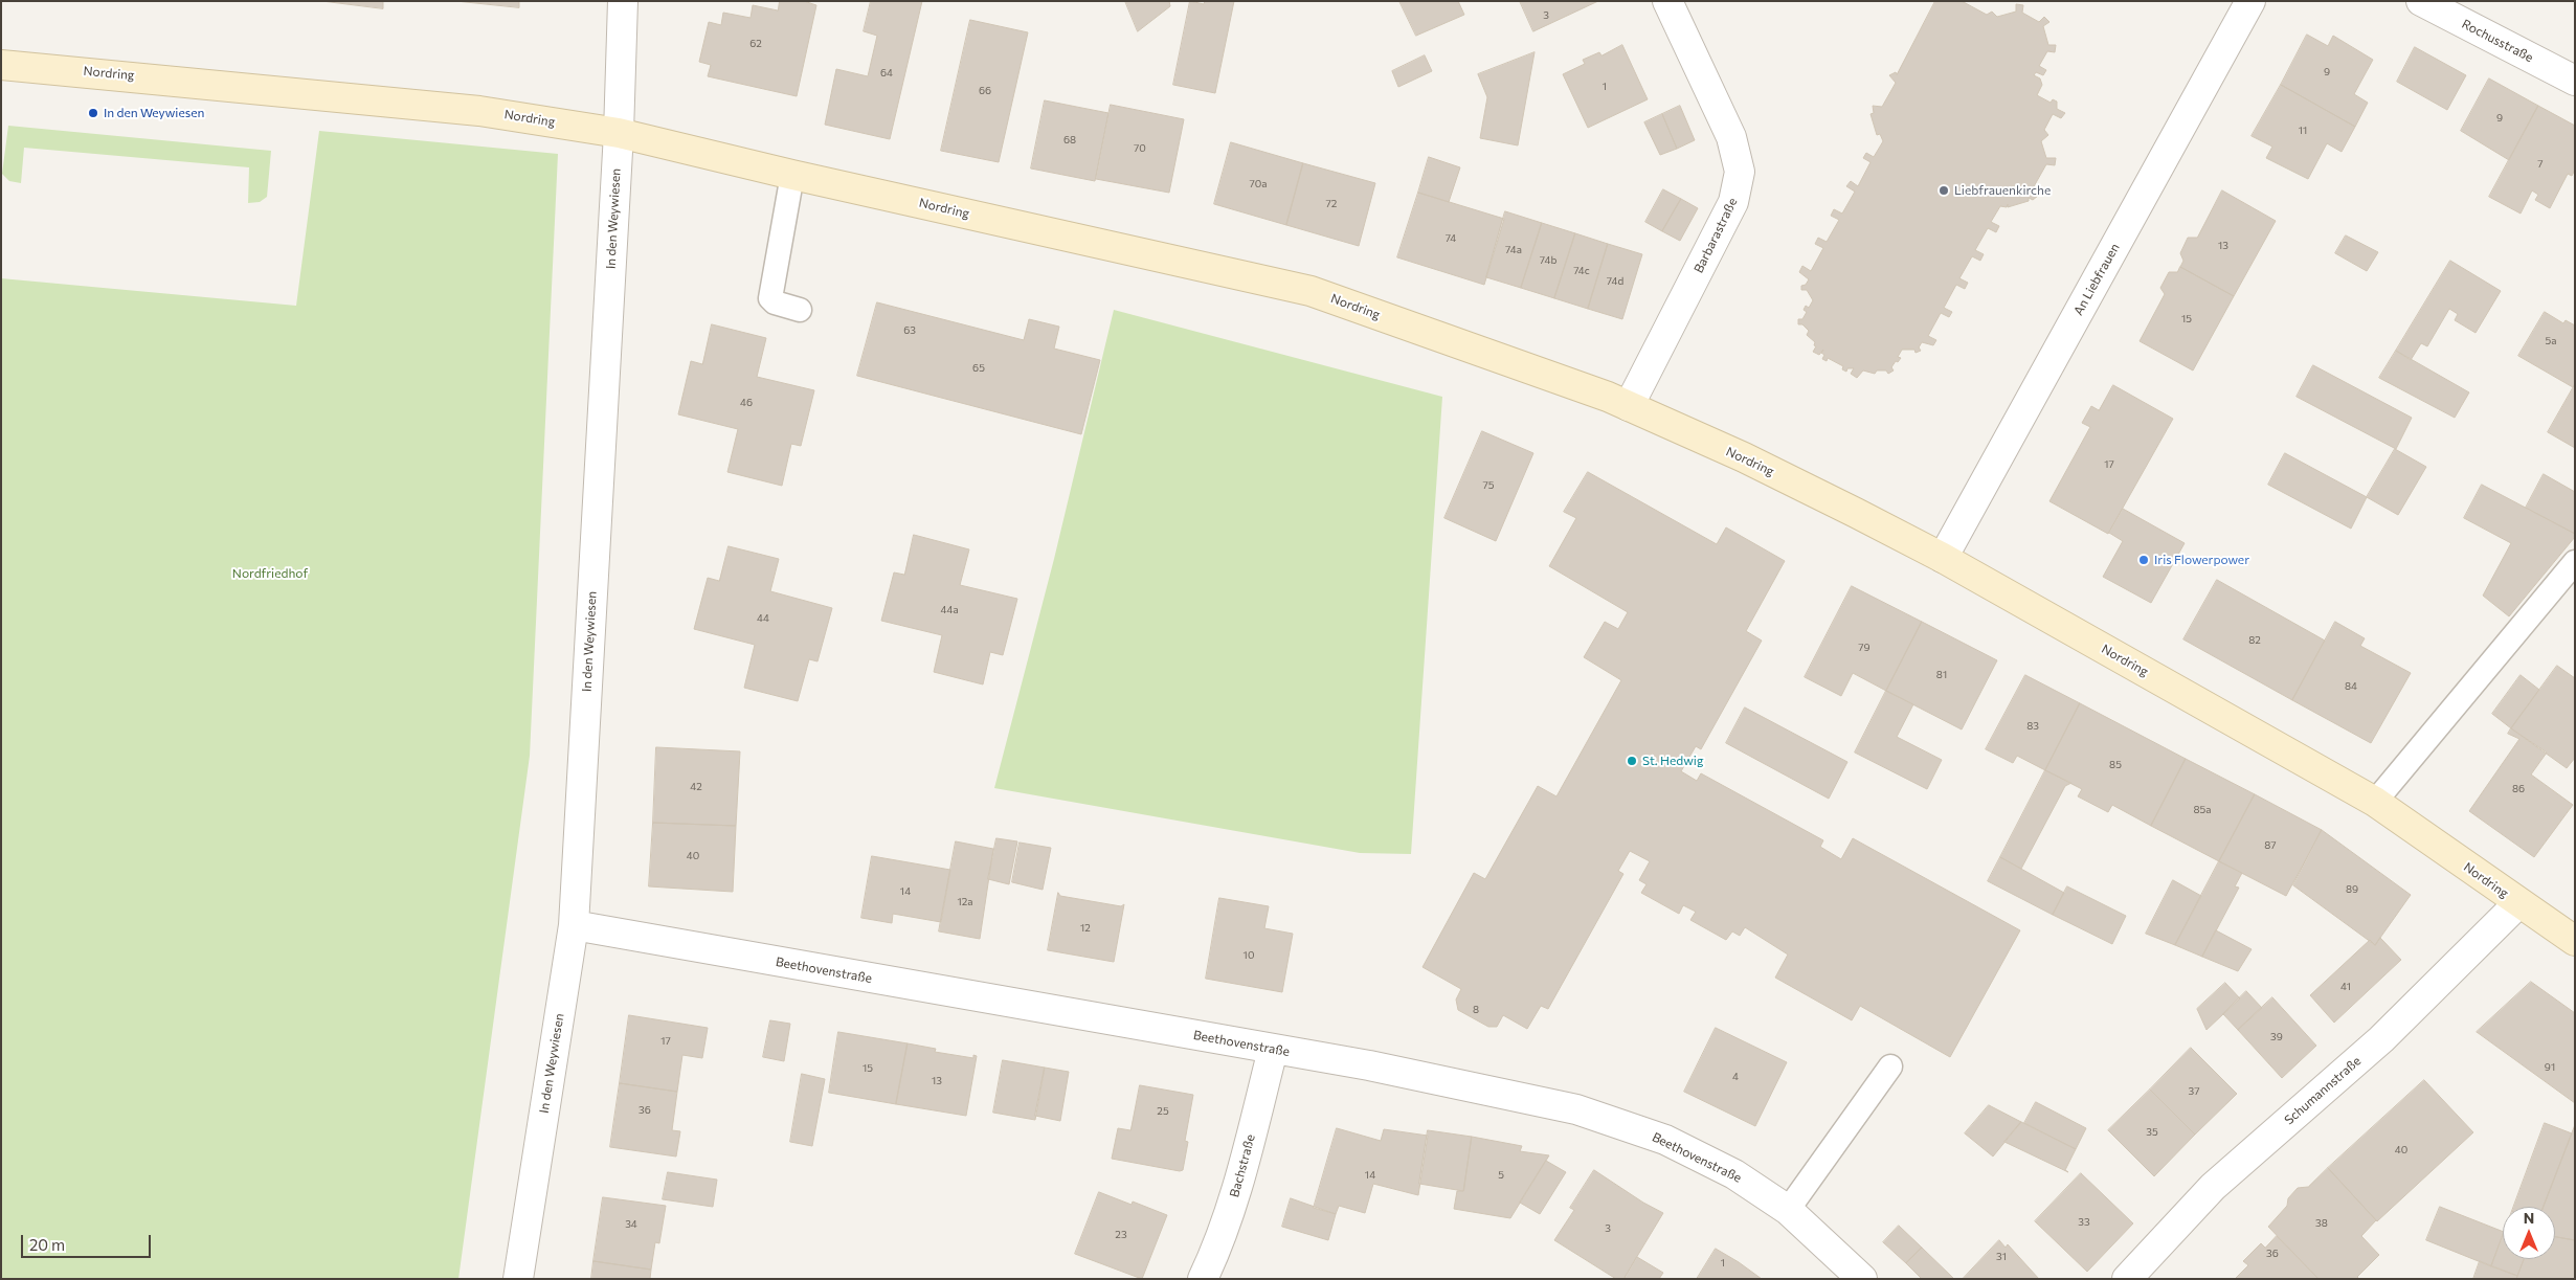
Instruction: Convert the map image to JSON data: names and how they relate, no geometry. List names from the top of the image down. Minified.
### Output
{"streets":{"street":["Rochusstraße","Nordring","In den Weywiesen","Barbarastraße","An Liebfrauen","Beethovenstraße","Schumannstraße","Bachstraße"]},"crossings":[["Nordring","In den Weywiesen"],["Nordring","Barbarastraße"],["Nordring","An Liebfrauen"],["Nordring","Schumannstraße"],["In den Weywiesen","Beethovenstraße"],["Beethovenstraße","Bachstraße"]],"parks":["Nordfriedhof"],"places":["In den Weywiesen","Liebfrauenkirche","Iris Flowerpower","St. Hedwig"],"house_numbers":["3","62","9","64","1","66","9","11","68","70","7","70a","72","74","13","74a","74b","74c","74d","15","63","5a","65","46","17","75","44a","44","82","79","81","84","83","85","42","86","85a","87","40","89","14","12a","12","10","41","8","39","17","91","15","4","13","37","36","25","35","40","14","5","33","38","34","3","23","36","31","1"],"scale_bar":"20 m","north":"top"}
